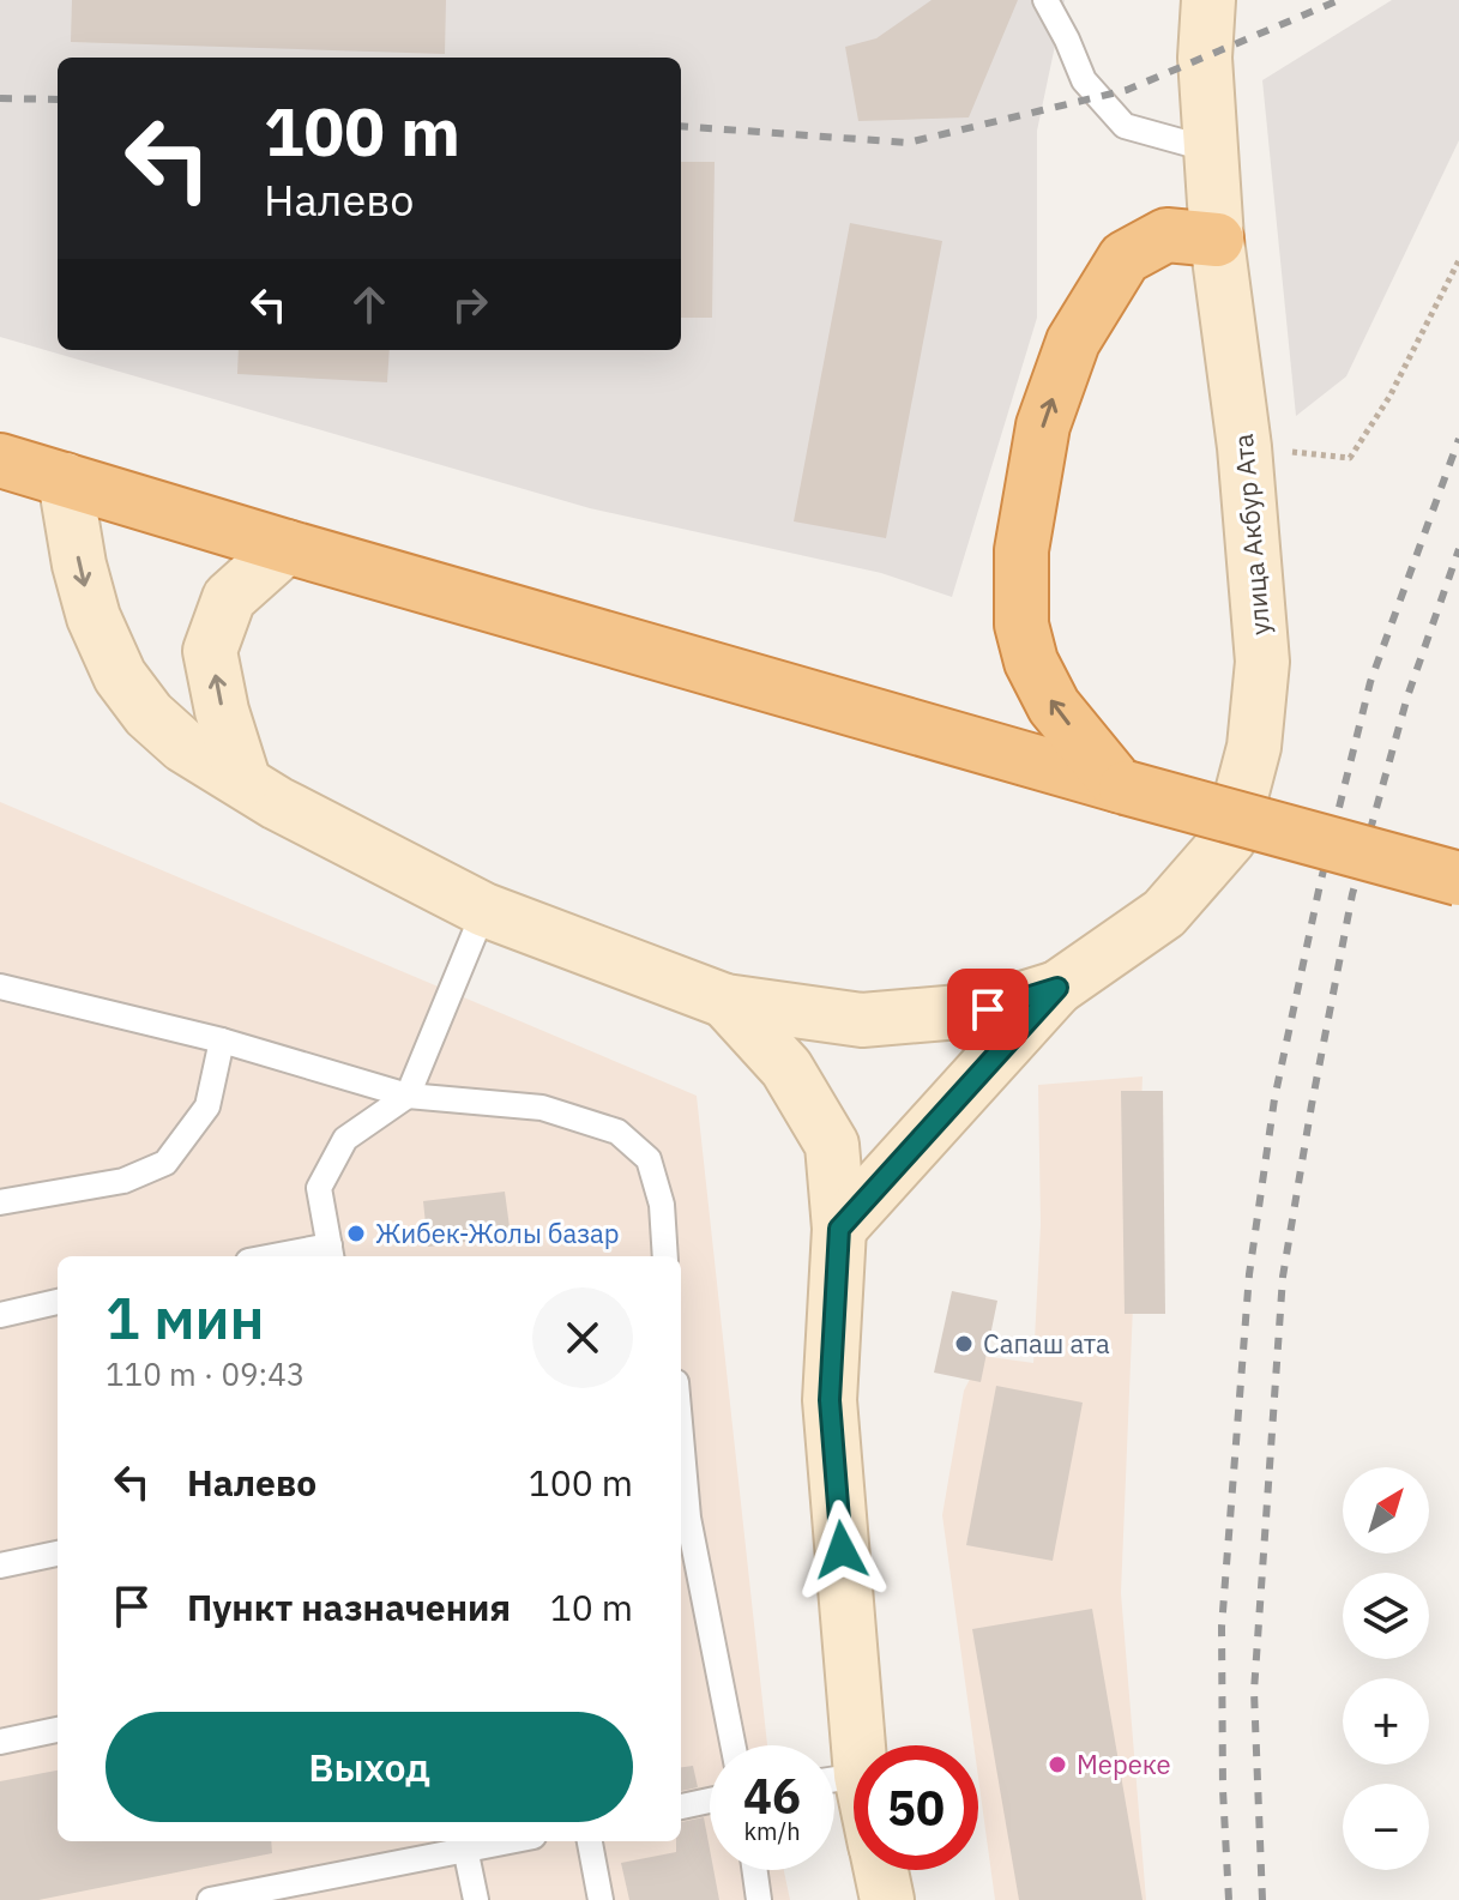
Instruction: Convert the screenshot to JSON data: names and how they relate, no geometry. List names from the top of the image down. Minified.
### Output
{"streets":{"main road":["улица Акбур Ата"]},"places":["Жибек-Жолы базар","Сапаш ата","Мереке"],"north":"top right","page":{"turn":["100 m","Налево"],"heading":["1 мин","110 m · 09:43"],"list":[{"name":"Налево","value":"100 m"},{"name":"Пункт назначения","value":"10 m"}],"map_buttons":["+","−"],"buttons":"Выход","speed":"46 km/h","limit":"50"}}
